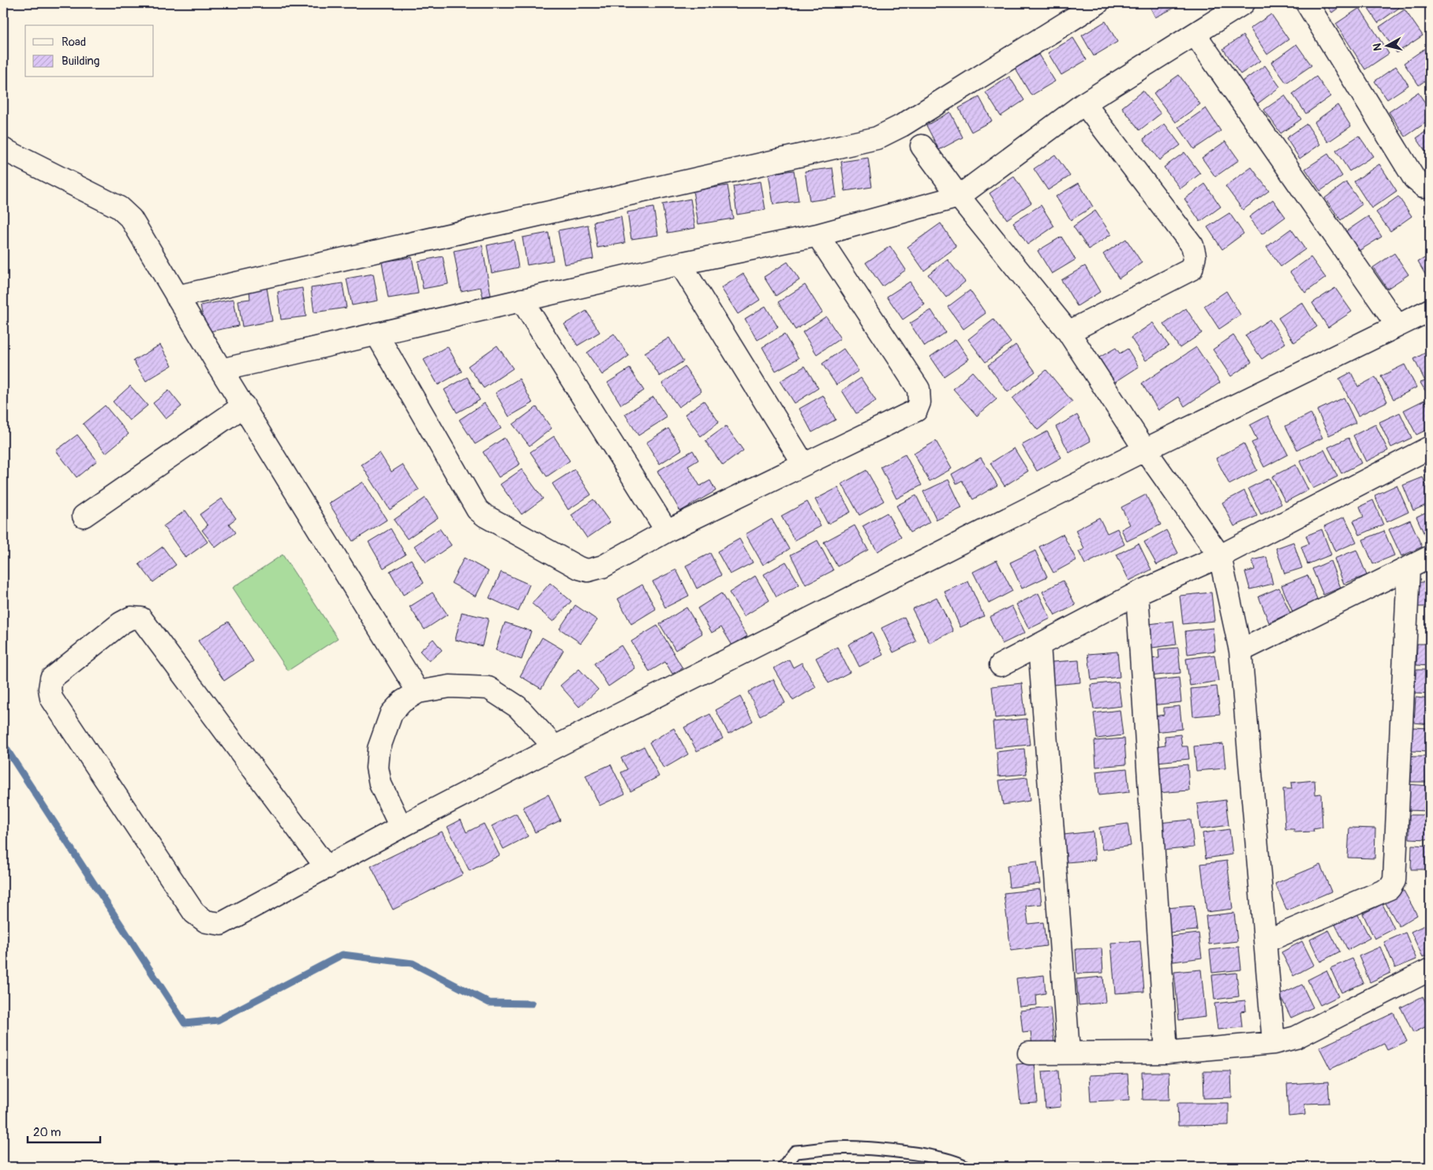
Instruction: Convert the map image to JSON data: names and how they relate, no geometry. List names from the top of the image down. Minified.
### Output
{"legend":["Road","Building"],"scale_bar":"20 m","north":"left"}
